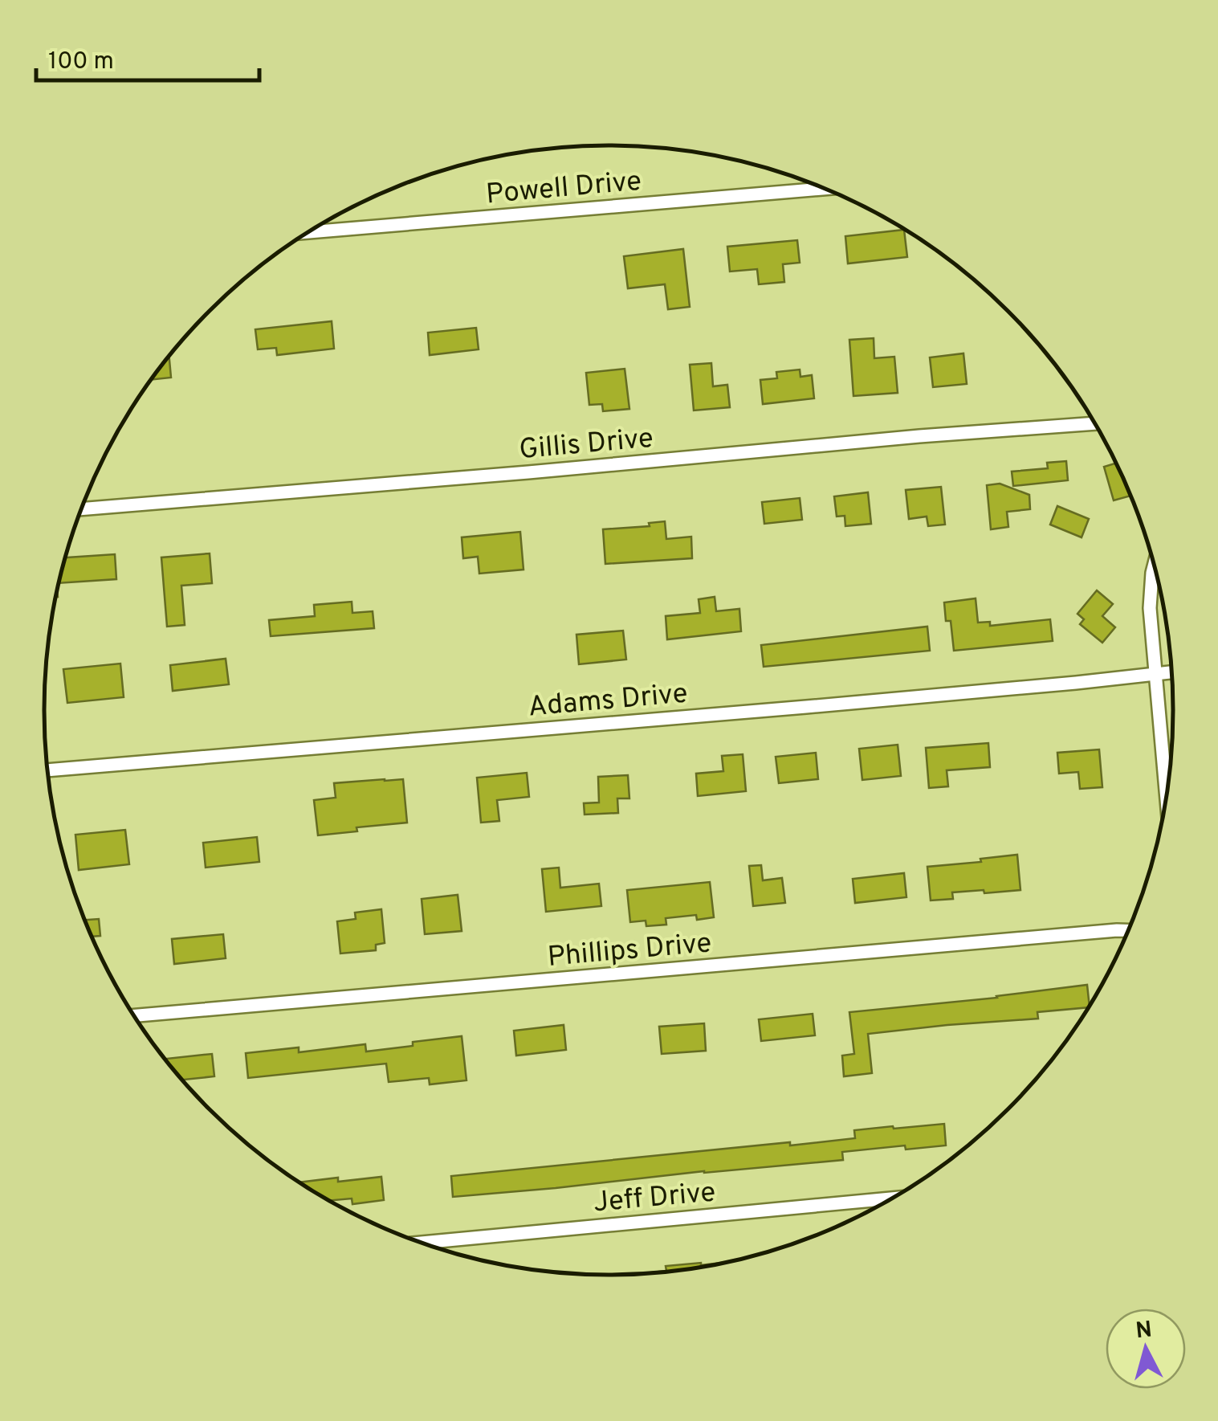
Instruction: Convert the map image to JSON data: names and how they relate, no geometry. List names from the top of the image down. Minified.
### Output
{"streets":{"street":["Powell Drive","Gillis Drive","Adams Drive","Phillips Drive","Jeff Drive"]},"scale_bar":"100 m","north":"top"}
